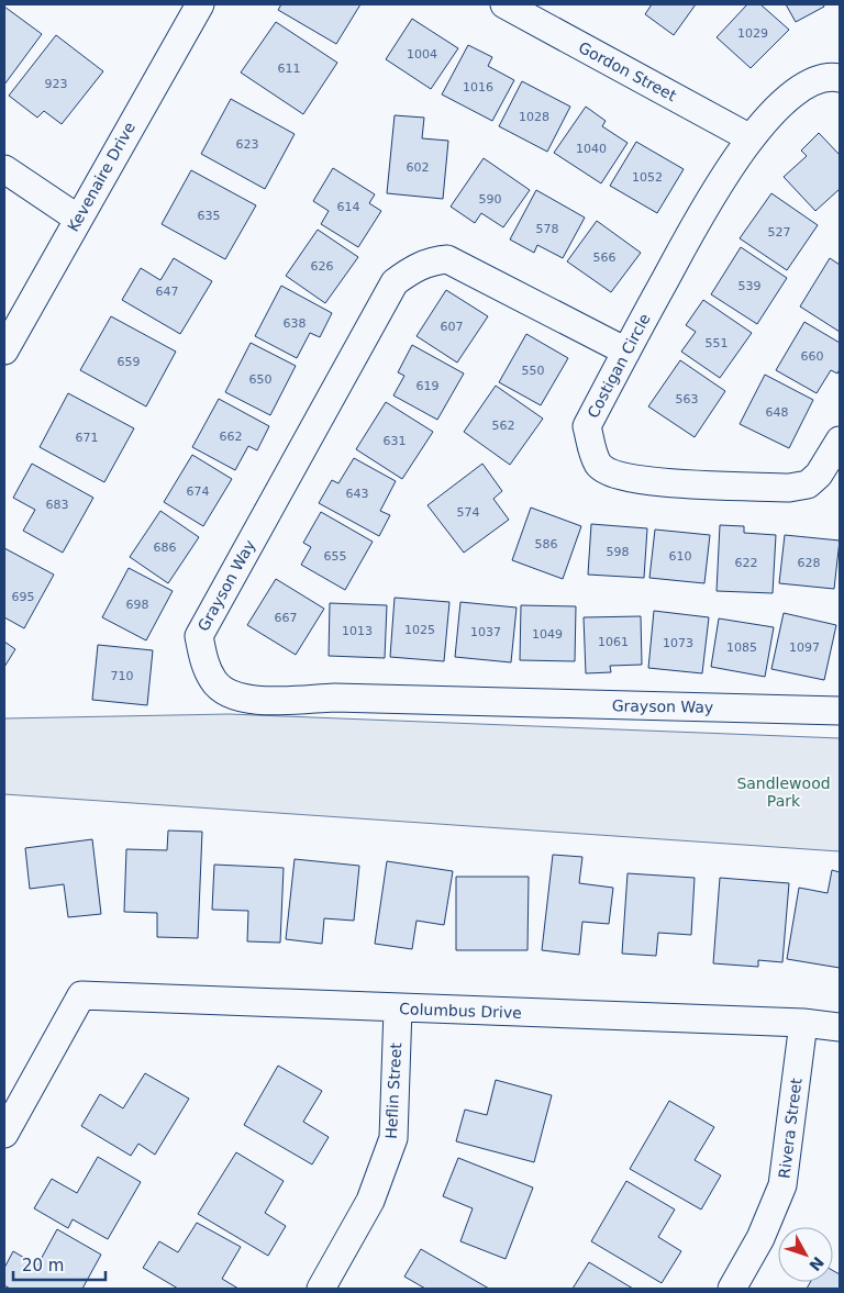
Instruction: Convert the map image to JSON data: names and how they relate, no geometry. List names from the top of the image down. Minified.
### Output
{"streets":{"street":["Gordon Street","Kevenaire Drive","Costigan Circle","Grayson Way","Columbus Drive","Heflin Street","Rivera Street"]},"crossings":[["Gordon Street","Costigan Circle"],["Costigan Circle","Grayson Way"],["Columbus Drive","Heflin Street"],["Columbus Drive","Rivera Street"]],"parks":["Sandlewood Park"],"house_numbers":["1029","1004","611","923","1016","1028","623","1040","602","1052","590","614","635","578","527","566","626","539","647","638","607","551","660","659","550","650","619","563","648","562","662","671","631","674","643","683","574","586","686","598","655","610","622","628","695","698","667","1025","1013","1037","1049","1061","1073","1085","1097","710"],"scale_bar":"20 m","north":"bottom right"}
